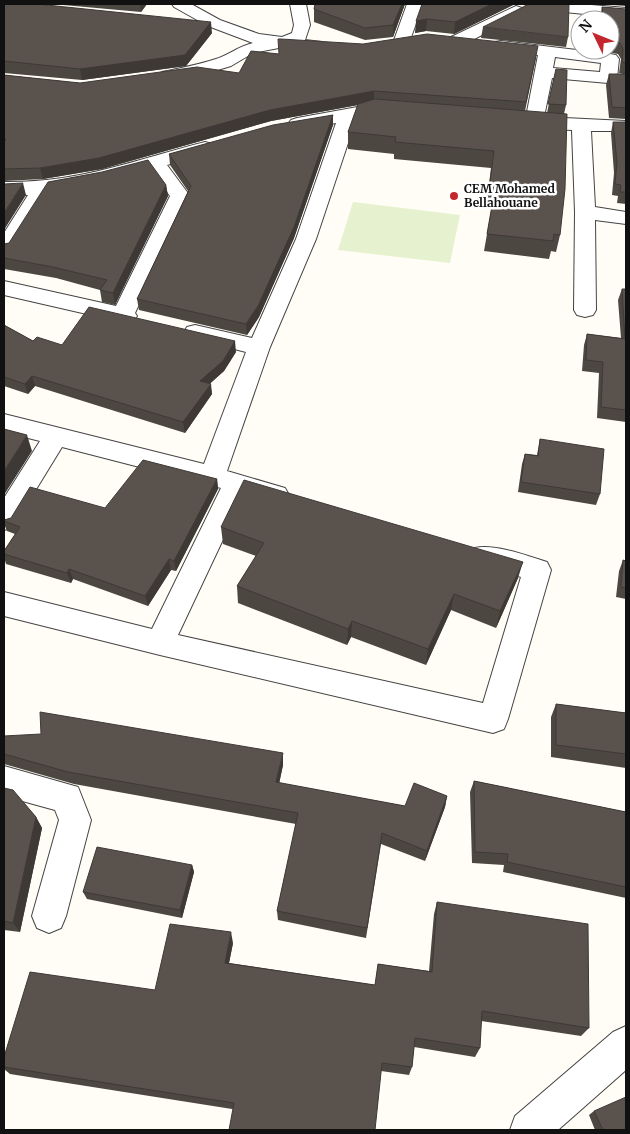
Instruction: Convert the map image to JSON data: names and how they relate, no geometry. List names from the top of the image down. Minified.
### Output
{"places":["CEM Mohamed Bellahouane"],"north":"top left"}
